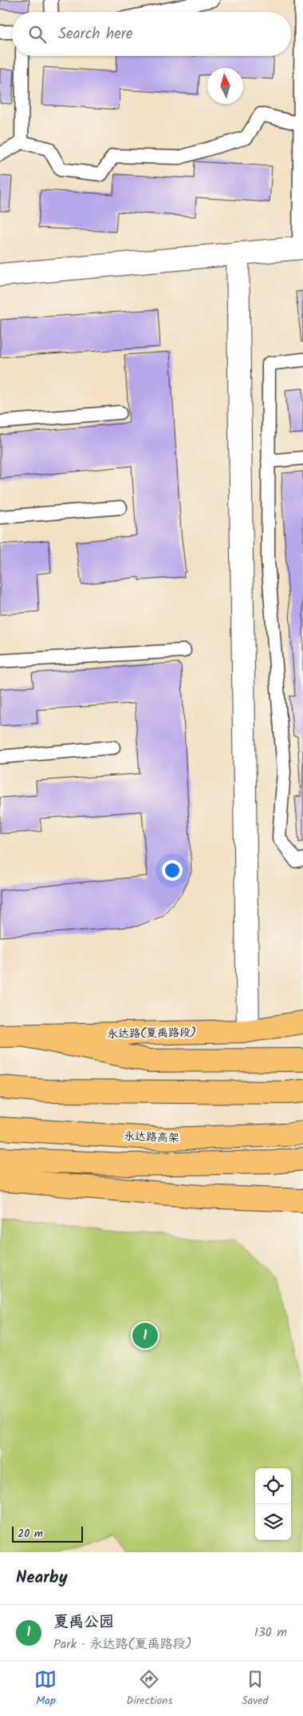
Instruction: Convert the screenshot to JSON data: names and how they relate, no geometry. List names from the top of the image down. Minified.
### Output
{"streets":{"main road":["永达路(夏禹路段)","永达路高架"]},"scale_bar":"20 m","north":"top","page":{"search":"Search here","pins":"1","scale":"20 m","heading":"Nearby","list":[{"mark":"1","name":"夏禹公园","note":"Park · 永达路(夏禹路段)","value":"130 m"}],"nav":["Map","Directions","Saved"]}}
